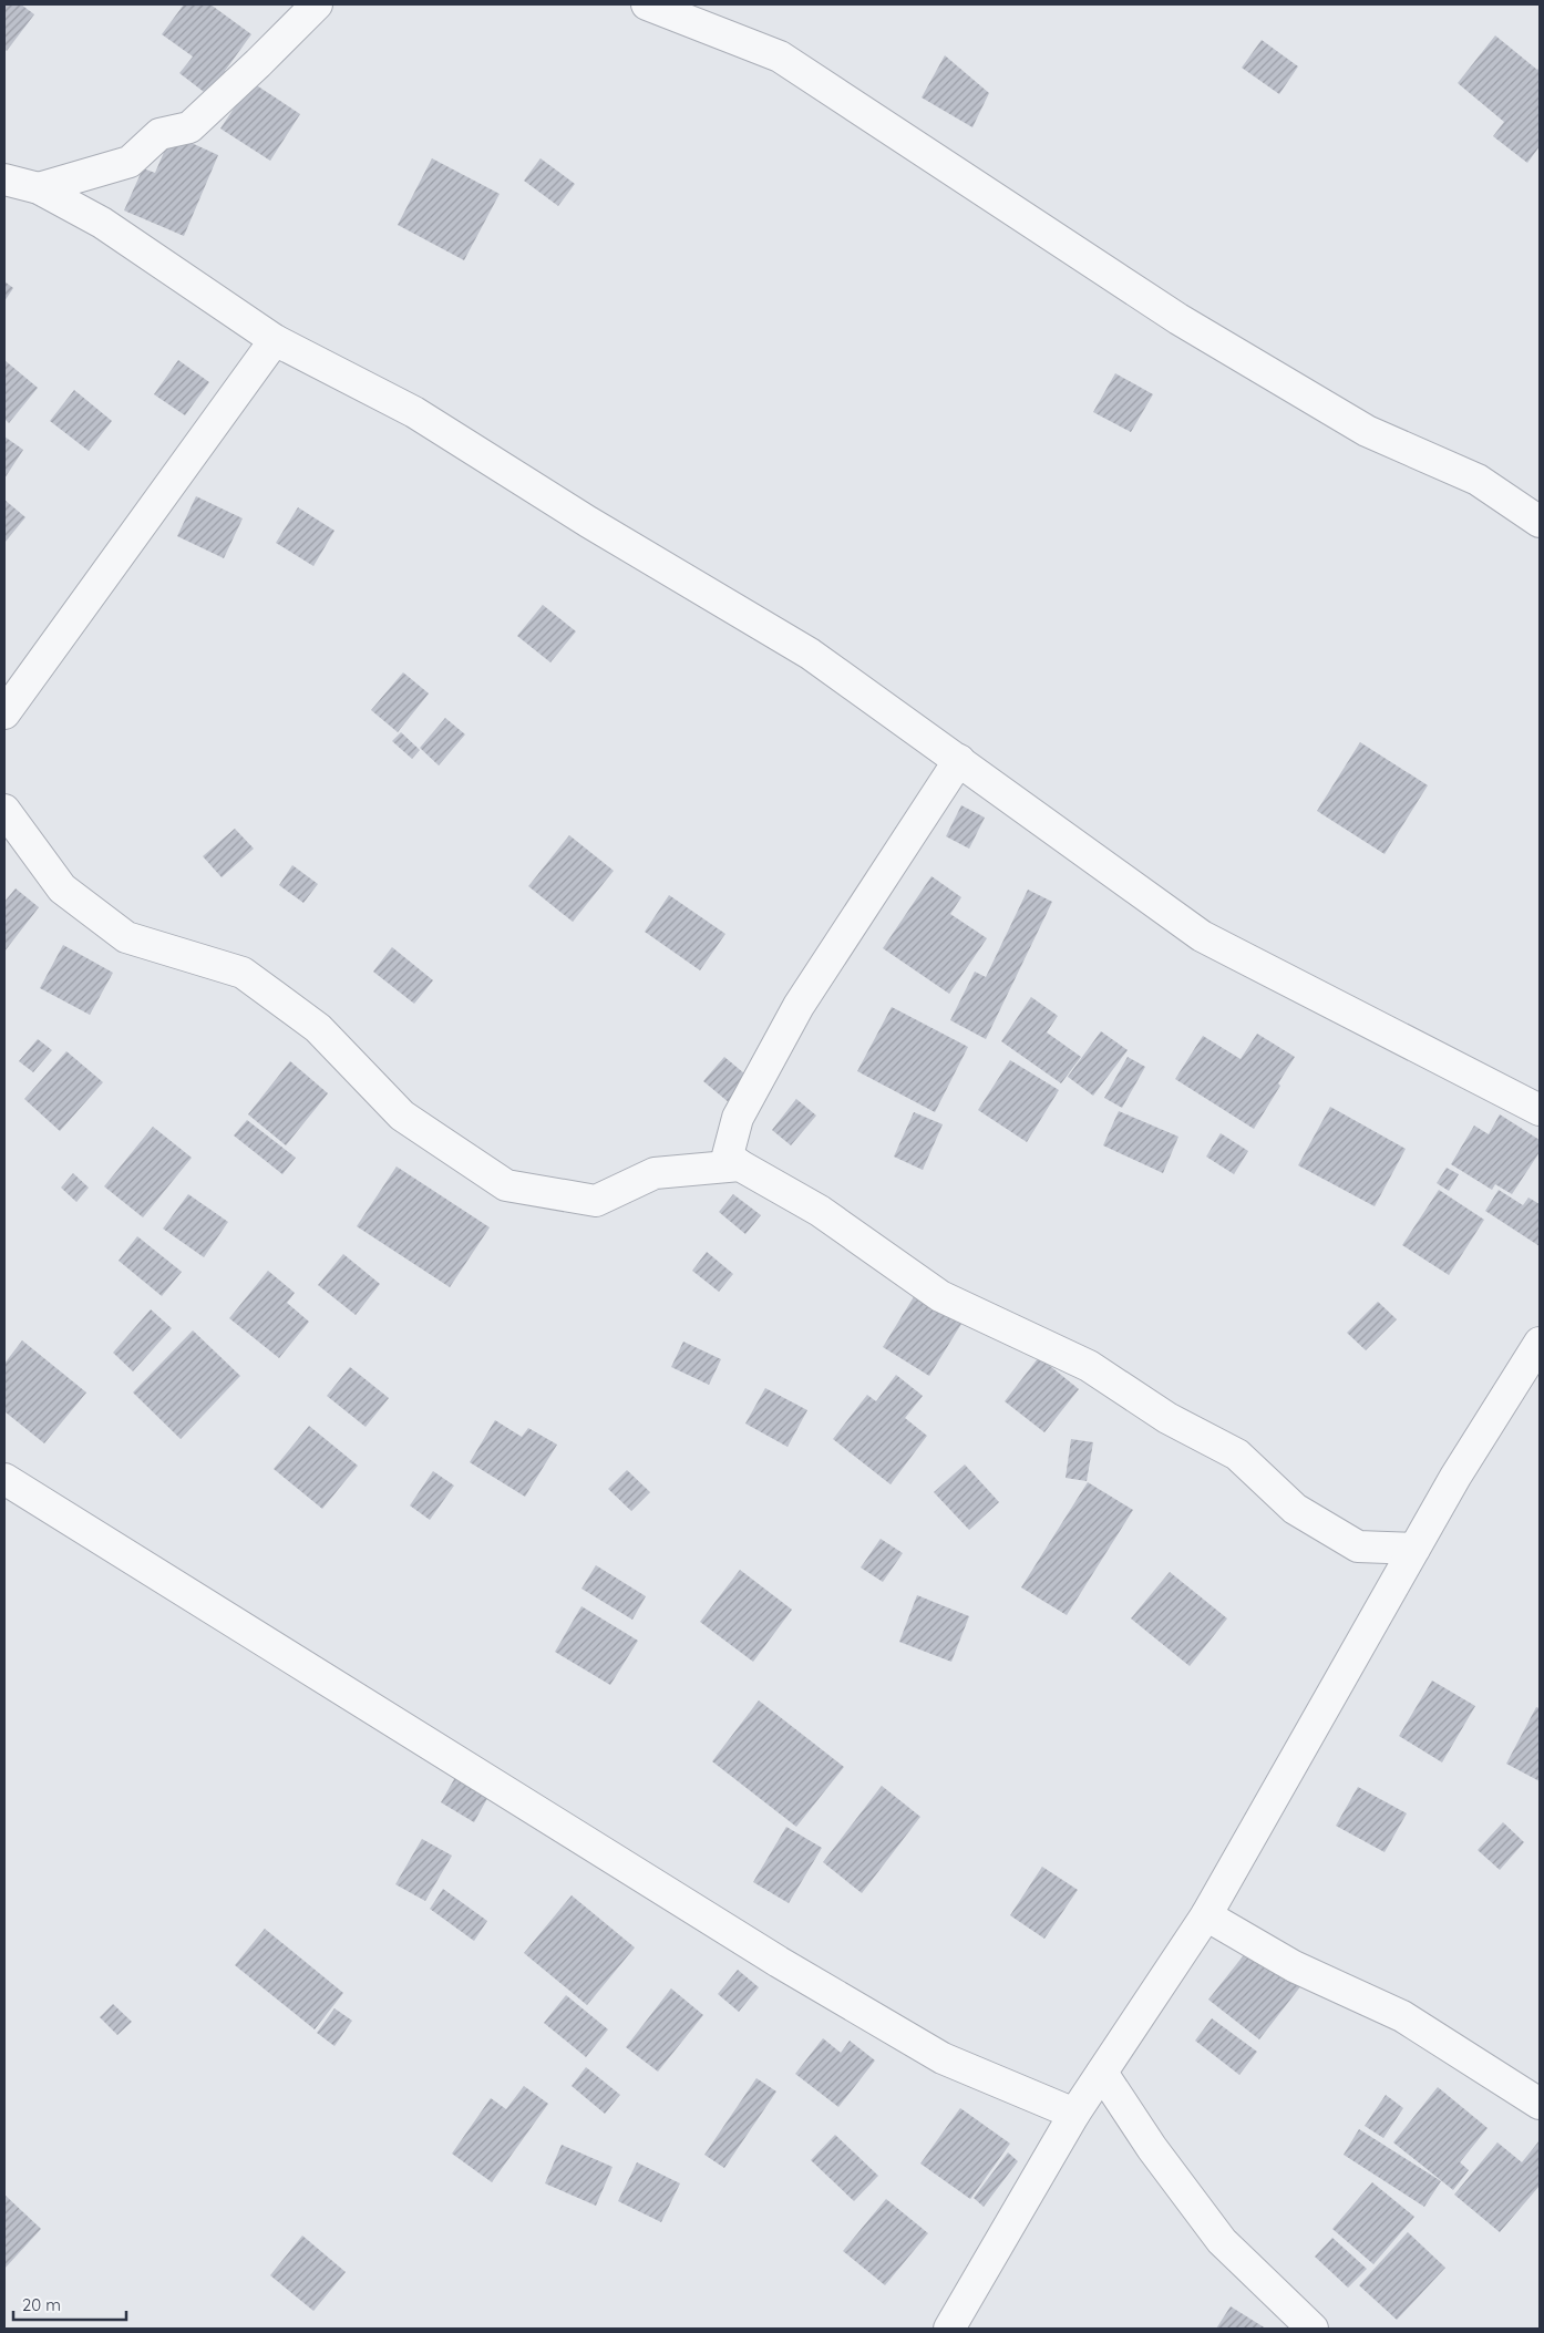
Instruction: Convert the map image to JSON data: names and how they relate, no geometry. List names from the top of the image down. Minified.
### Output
{"scale_bar":"20 m"}
